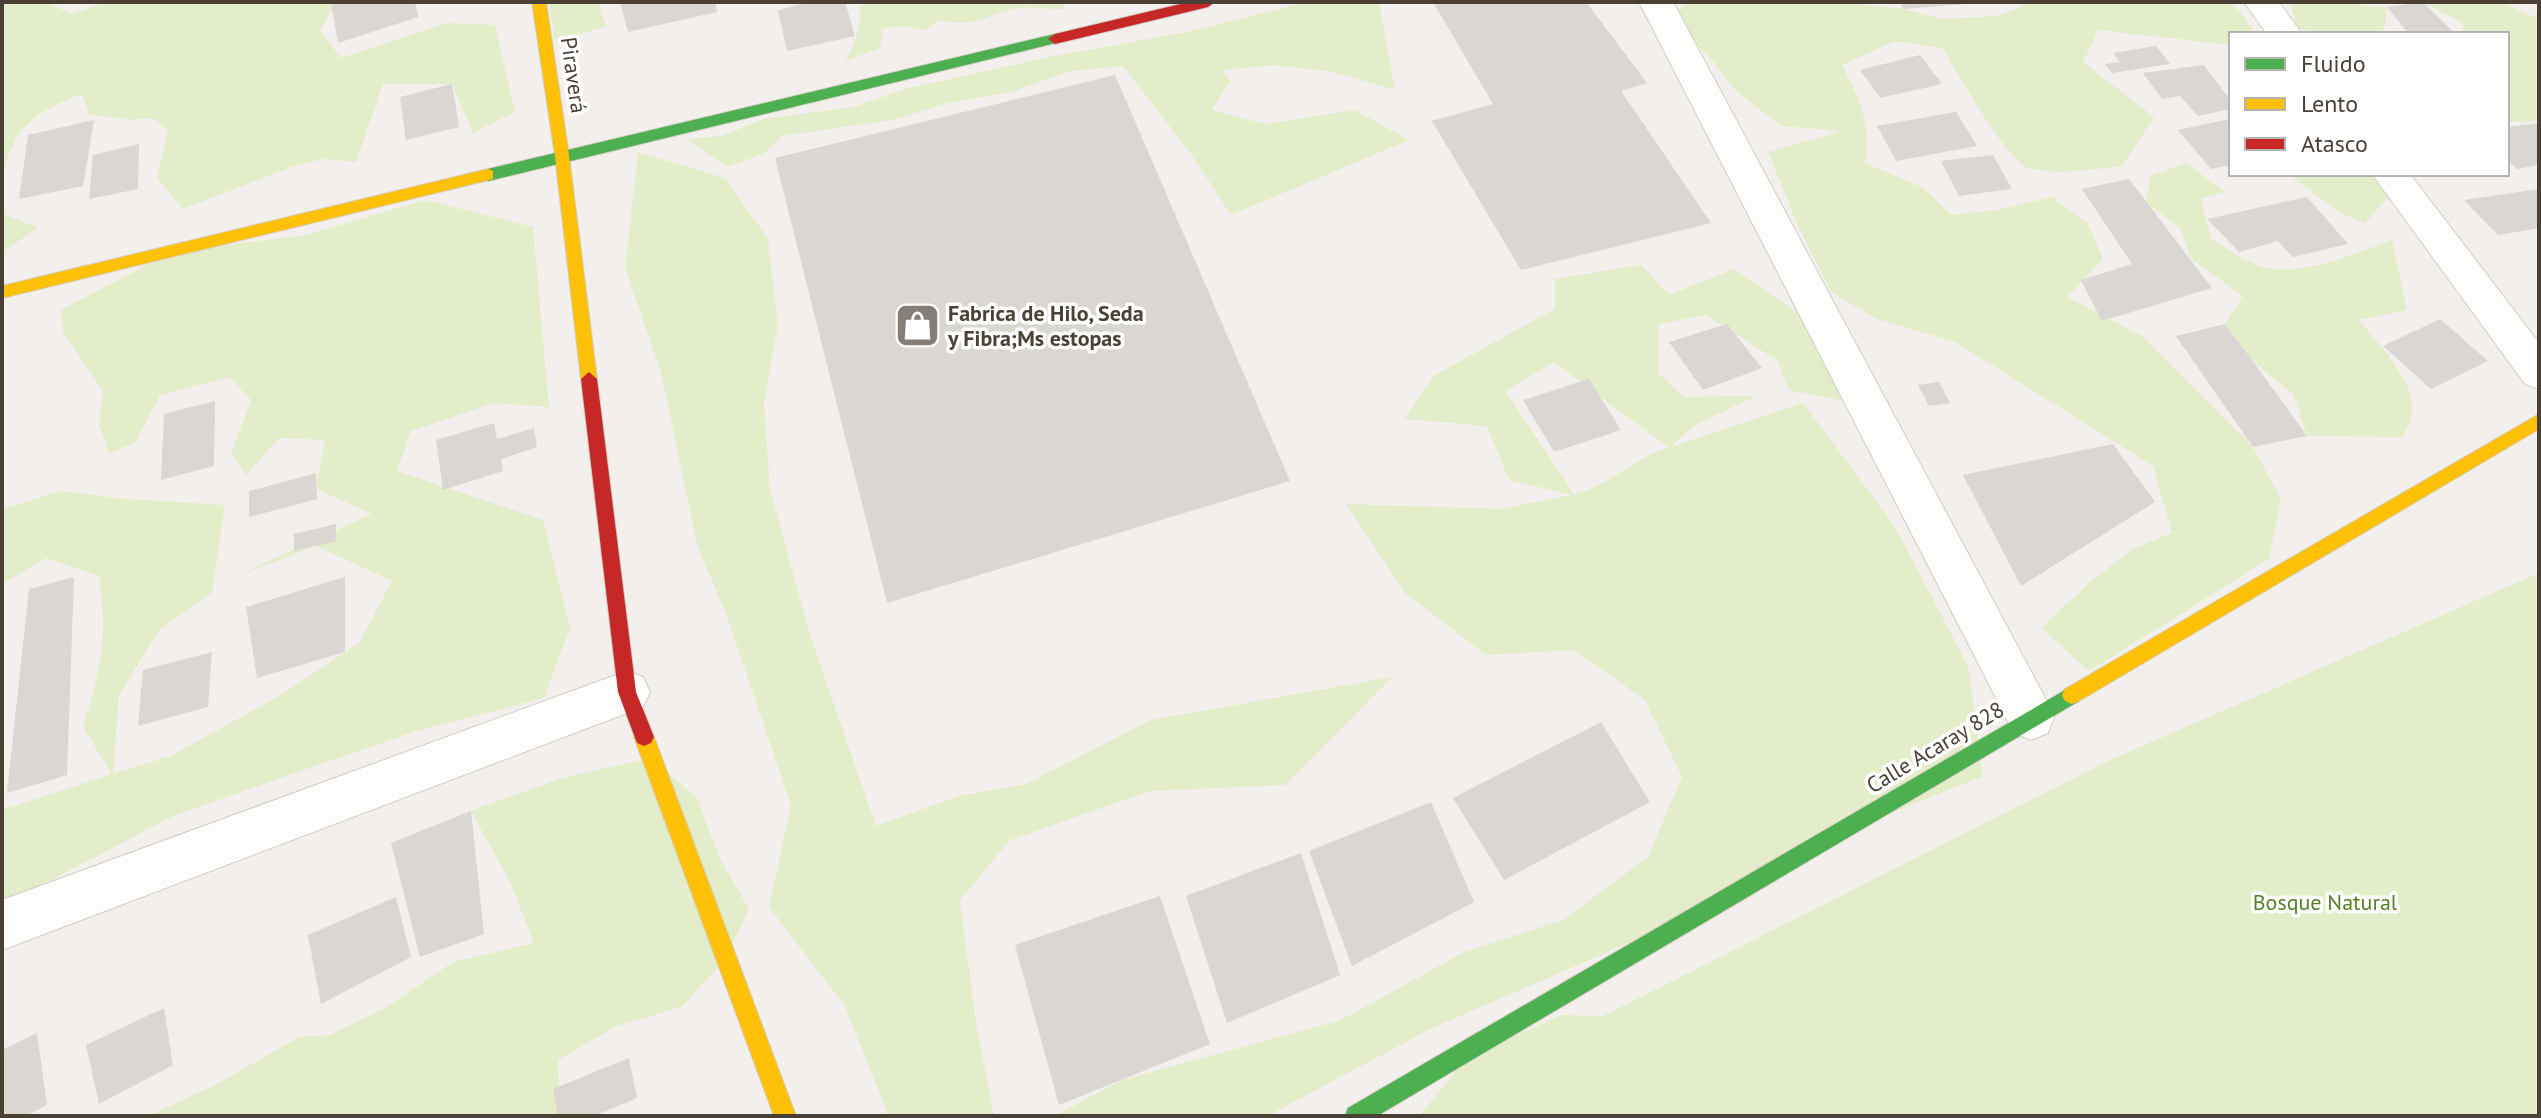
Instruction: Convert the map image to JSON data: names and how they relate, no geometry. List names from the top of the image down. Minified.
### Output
{"streets":{"street":["Piraverá","Calle Acaray 828"]},"parks":["Bosque Natural"],"places":{"shop":["Fabrica de Hilo, Seda y Fibra;Ms estopas"]},"legend":["Fluido","Lento","Atasco"]}
